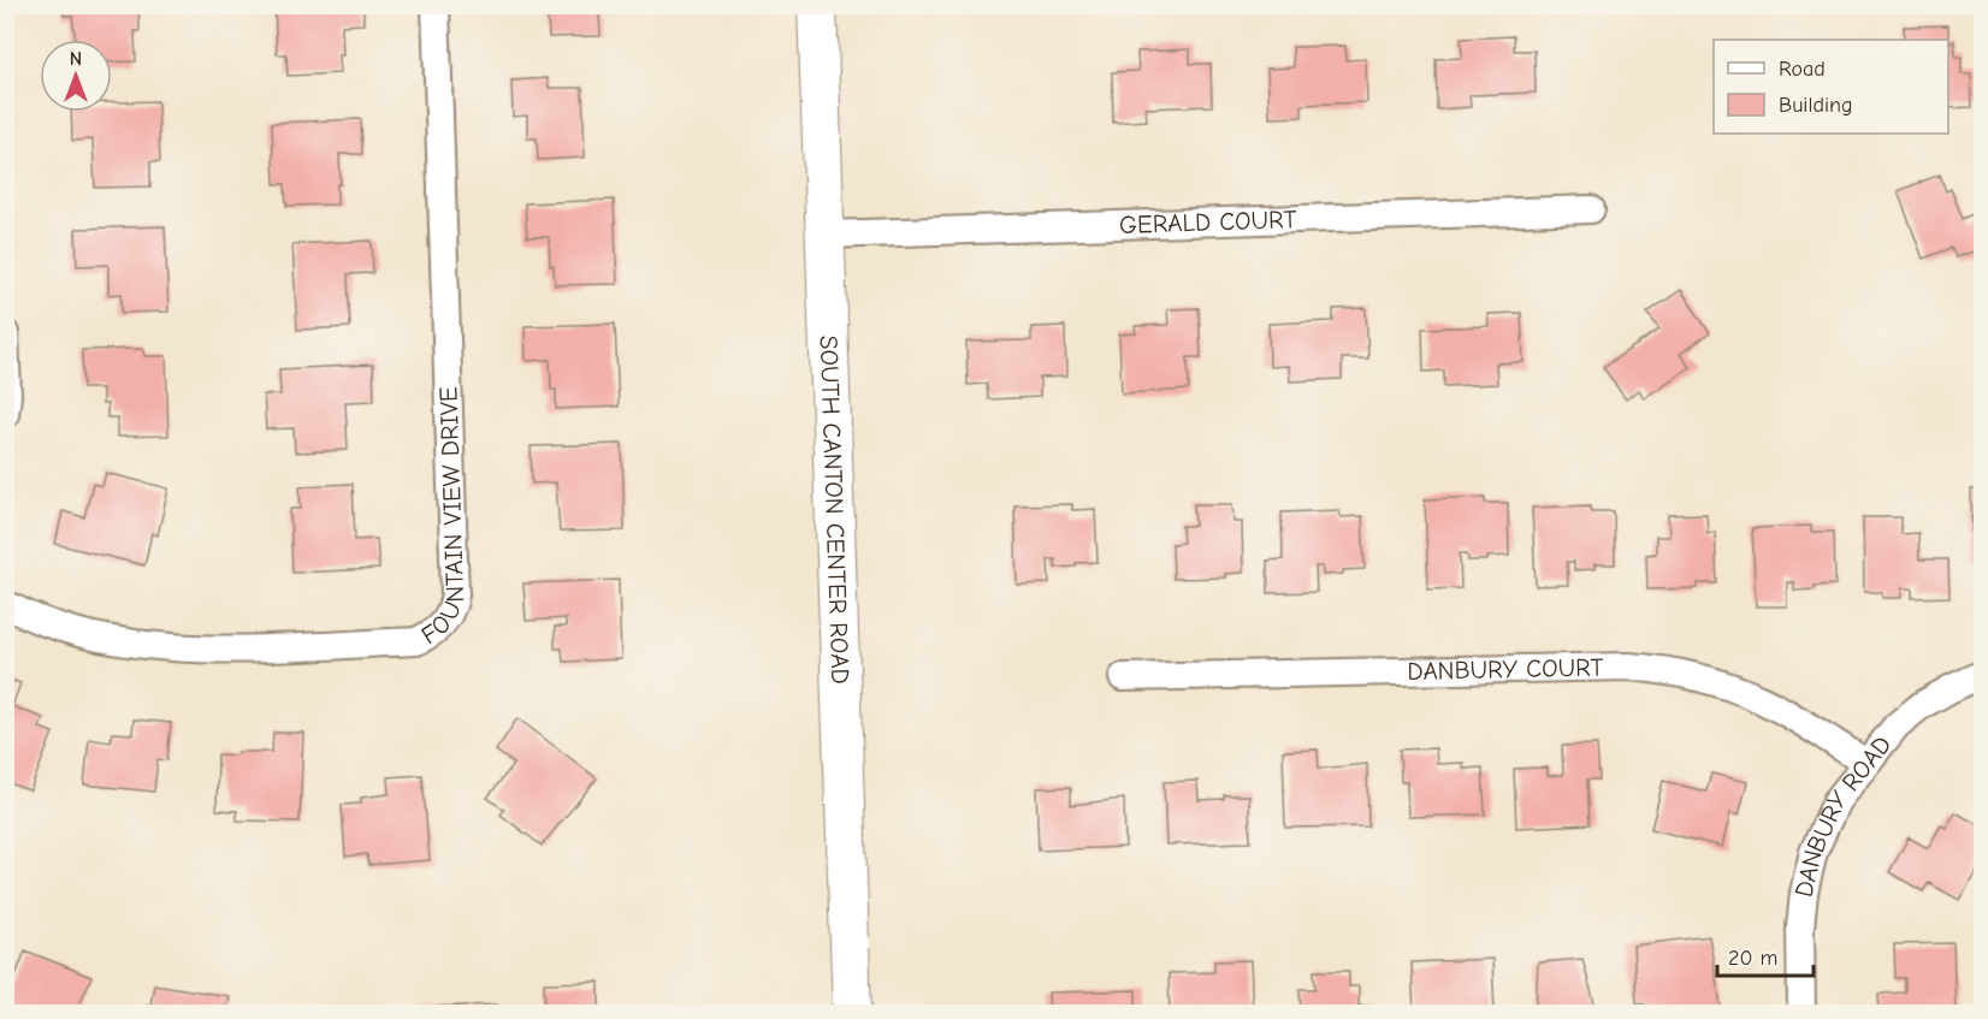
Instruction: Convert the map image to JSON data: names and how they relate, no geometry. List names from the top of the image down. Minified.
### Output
{"streets":{"main road":["SOUTH CANTON CENTER ROAD"],"street":["GERALD COURT","FOUNTAIN VIEW DRIVE","DANBURY COURT","DANBURY ROAD"]},"crossings":[["GERALD COURT","SOUTH CANTON CENTER ROAD"],["DANBURY COURT","DANBURY ROAD"]],"legend":["Road","Building"],"scale_bar":"20 m","north":"top"}
